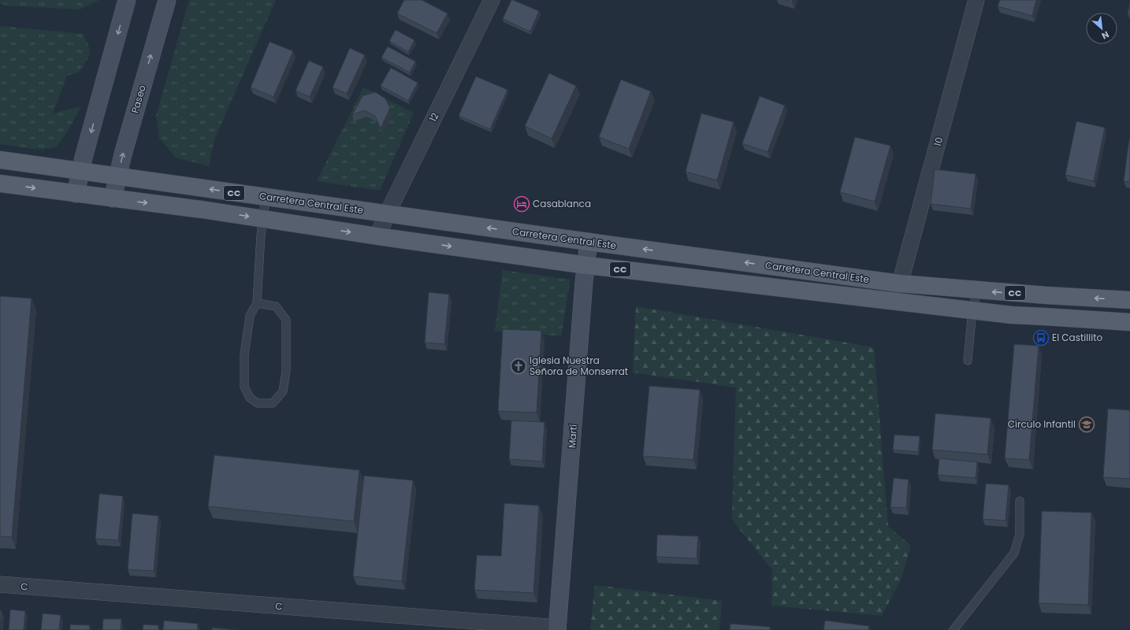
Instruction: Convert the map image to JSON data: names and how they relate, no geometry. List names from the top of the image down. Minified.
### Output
{"streets":{"main road":["CC","Carretera Central Este"],"street":["Paseo","12","10","Martí","C"]},"crossings":[["Paseo","Carretera Central Este"],["12","Carretera Central Este"],["10","Carretera Central Este"],["Carretera Central Este","Martí"],["Martí","C"]],"places":{"hotel":["Casablanca"],"bus stop":["El Castillito"],"church":["Iglesia Nuestra Señora de Monserrat"],"school or university":["Círculo Infantil"]},"north":"bottom right"}
